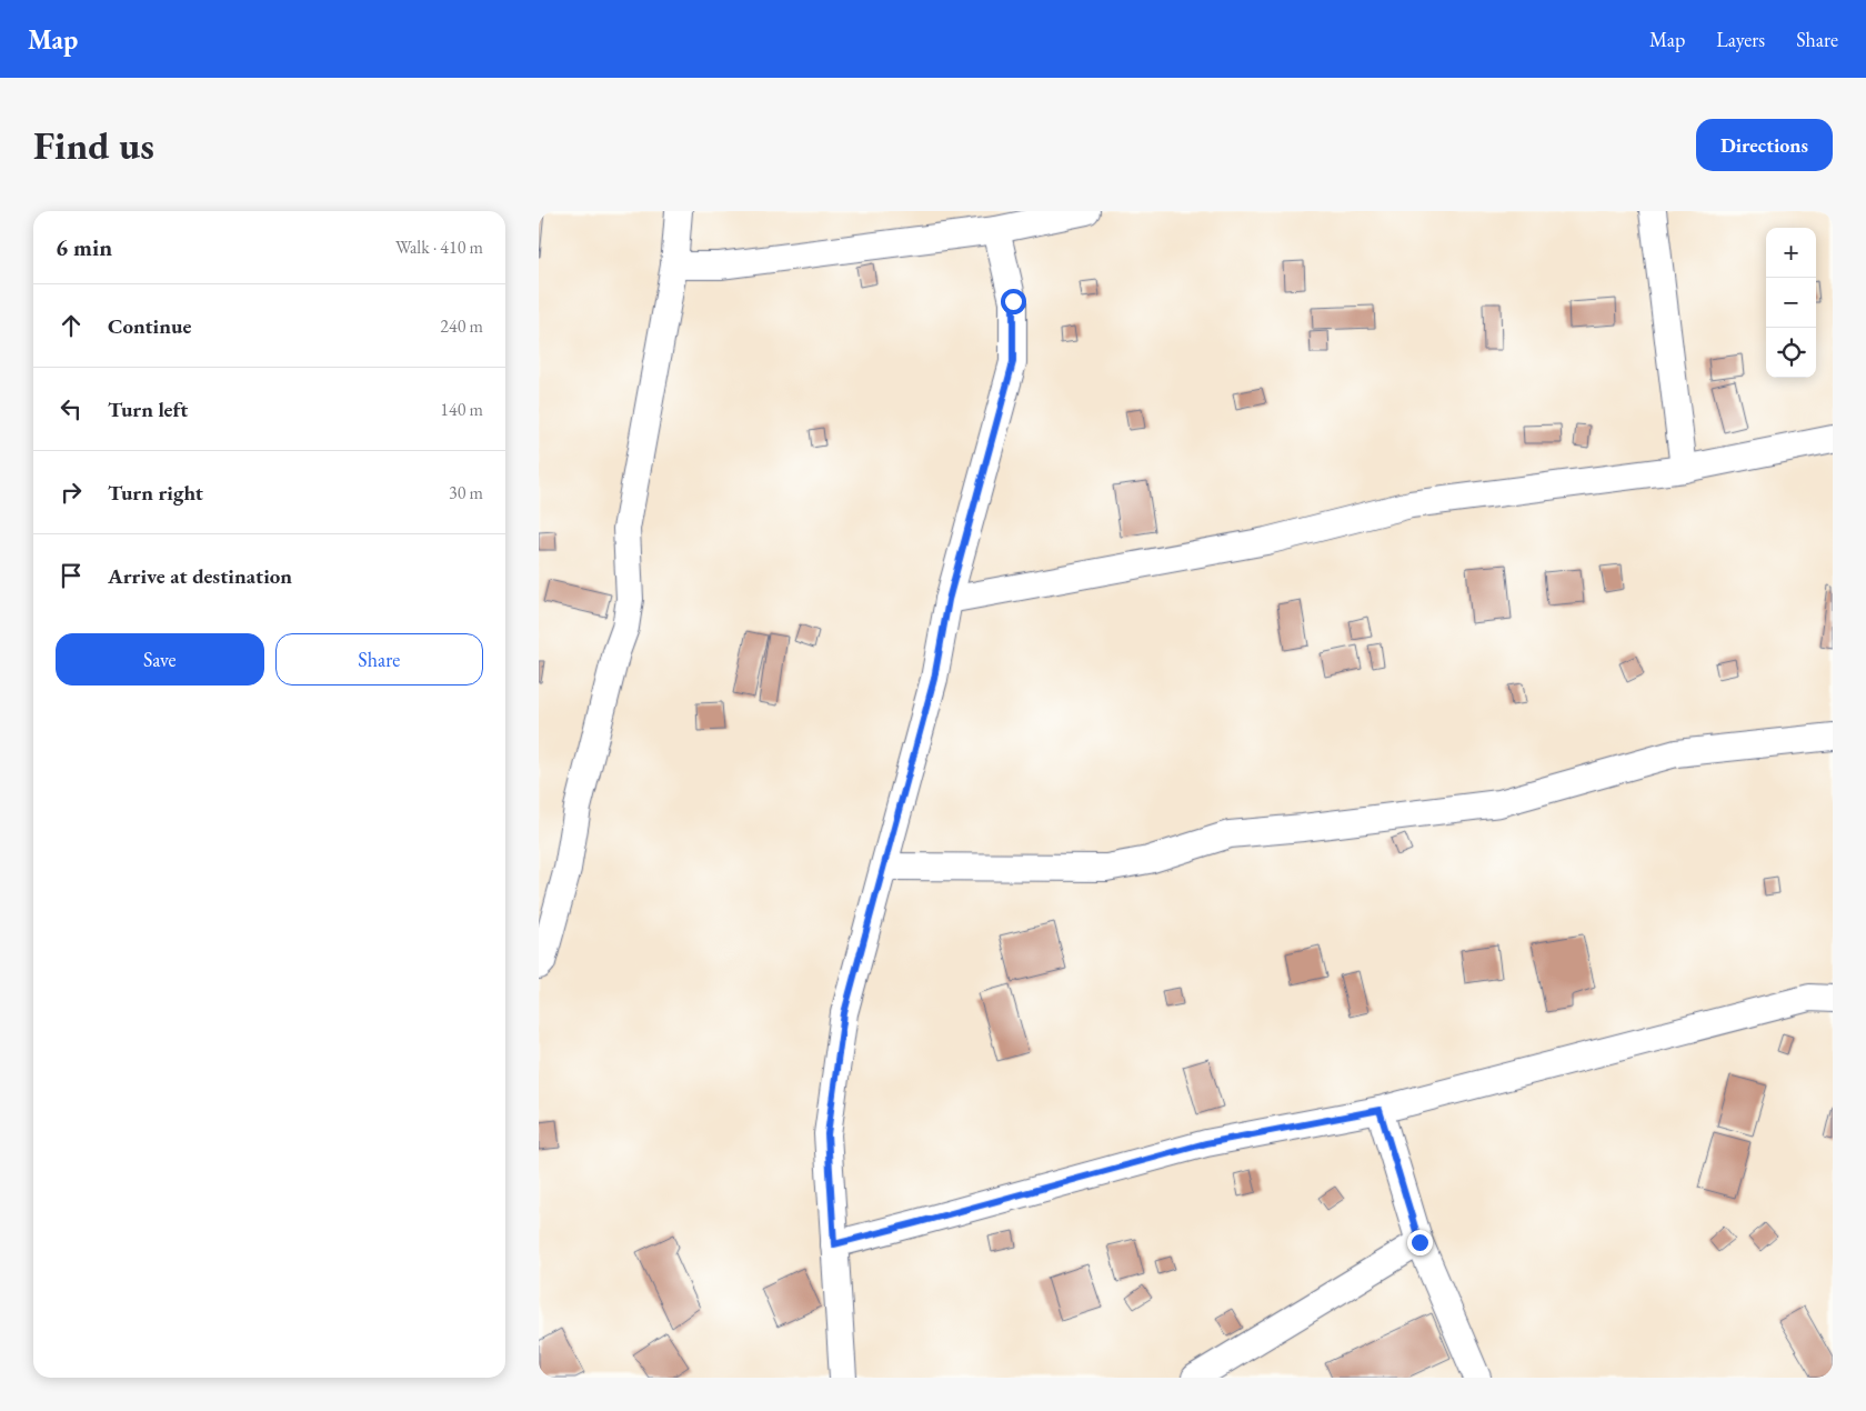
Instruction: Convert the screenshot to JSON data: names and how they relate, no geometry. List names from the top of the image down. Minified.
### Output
{"page":{"header":"Map","nav":["Map","Layers","Share"],"buttons":["Directions",["Save","Share"]],"title":"Find us","heading":["6 min","Walk · 410 m"],"map_buttons":["+","−"],"list":[["Continue","240 m"],["Turn left","140 m"],["Turn right","30 m"],"Arrive at destination"]}}
